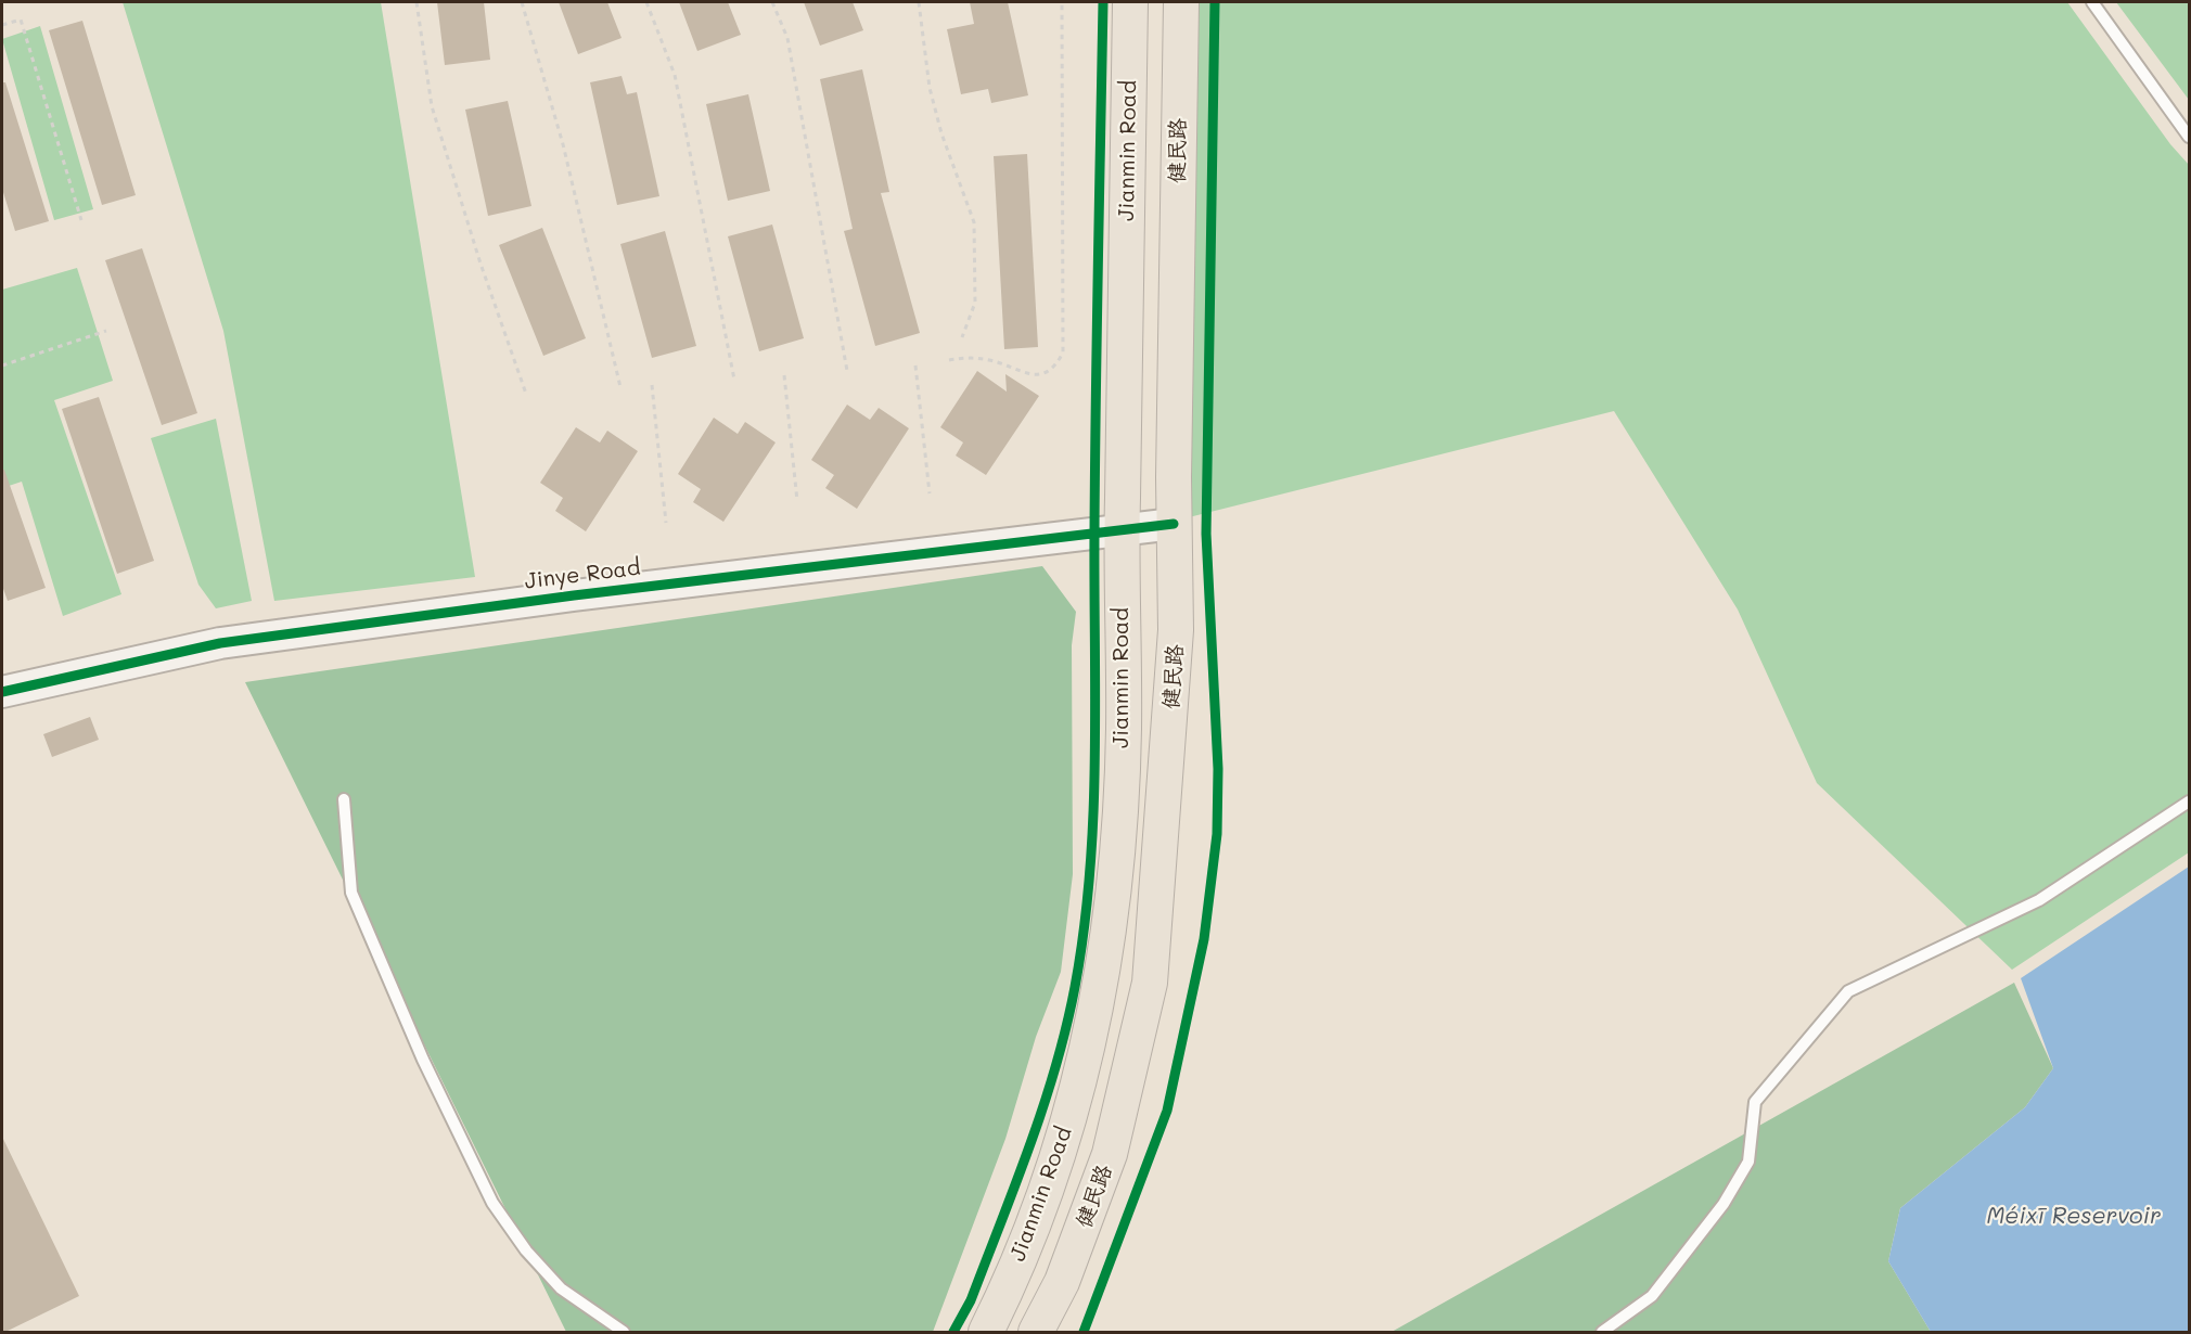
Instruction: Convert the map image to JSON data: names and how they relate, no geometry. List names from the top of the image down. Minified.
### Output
{"streets":{"main road":["Jianmin Road","健民路"],"street":["Jinye Road"]},"crossings":[["Jianmin Road","Jinye Road"],["健民路","Jinye Road"]],"water":["Méixī Reservoir"]}
